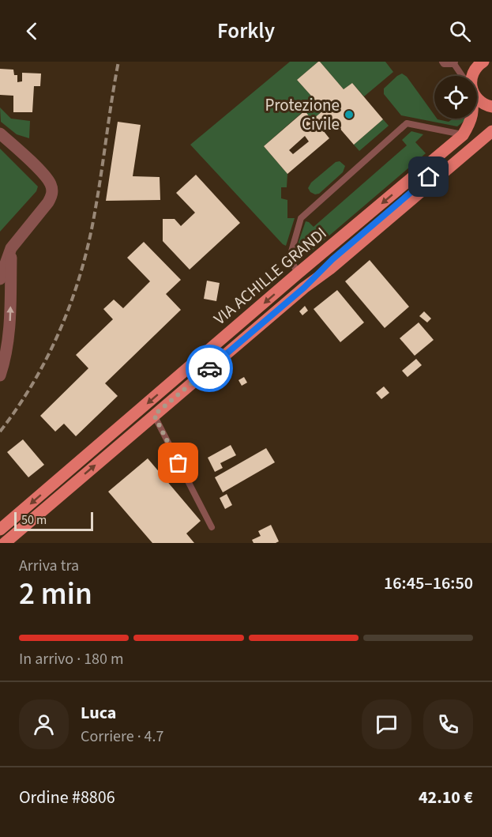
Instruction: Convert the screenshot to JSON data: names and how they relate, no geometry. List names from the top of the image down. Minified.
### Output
{"streets":{"main road":["VIA ACHILLE GRANDI"]},"places":["Protezione Civile"],"scale_bar":"50 m","page":{"header":"Forkly","scale":"50 m","heading":["2 min","Arriva tra","16:45–16:50"],"panel":["Luca","Corriere · 4.7","Ordine #8806","42.10 €"],"bar":"In arrivo · 180 m"}}
